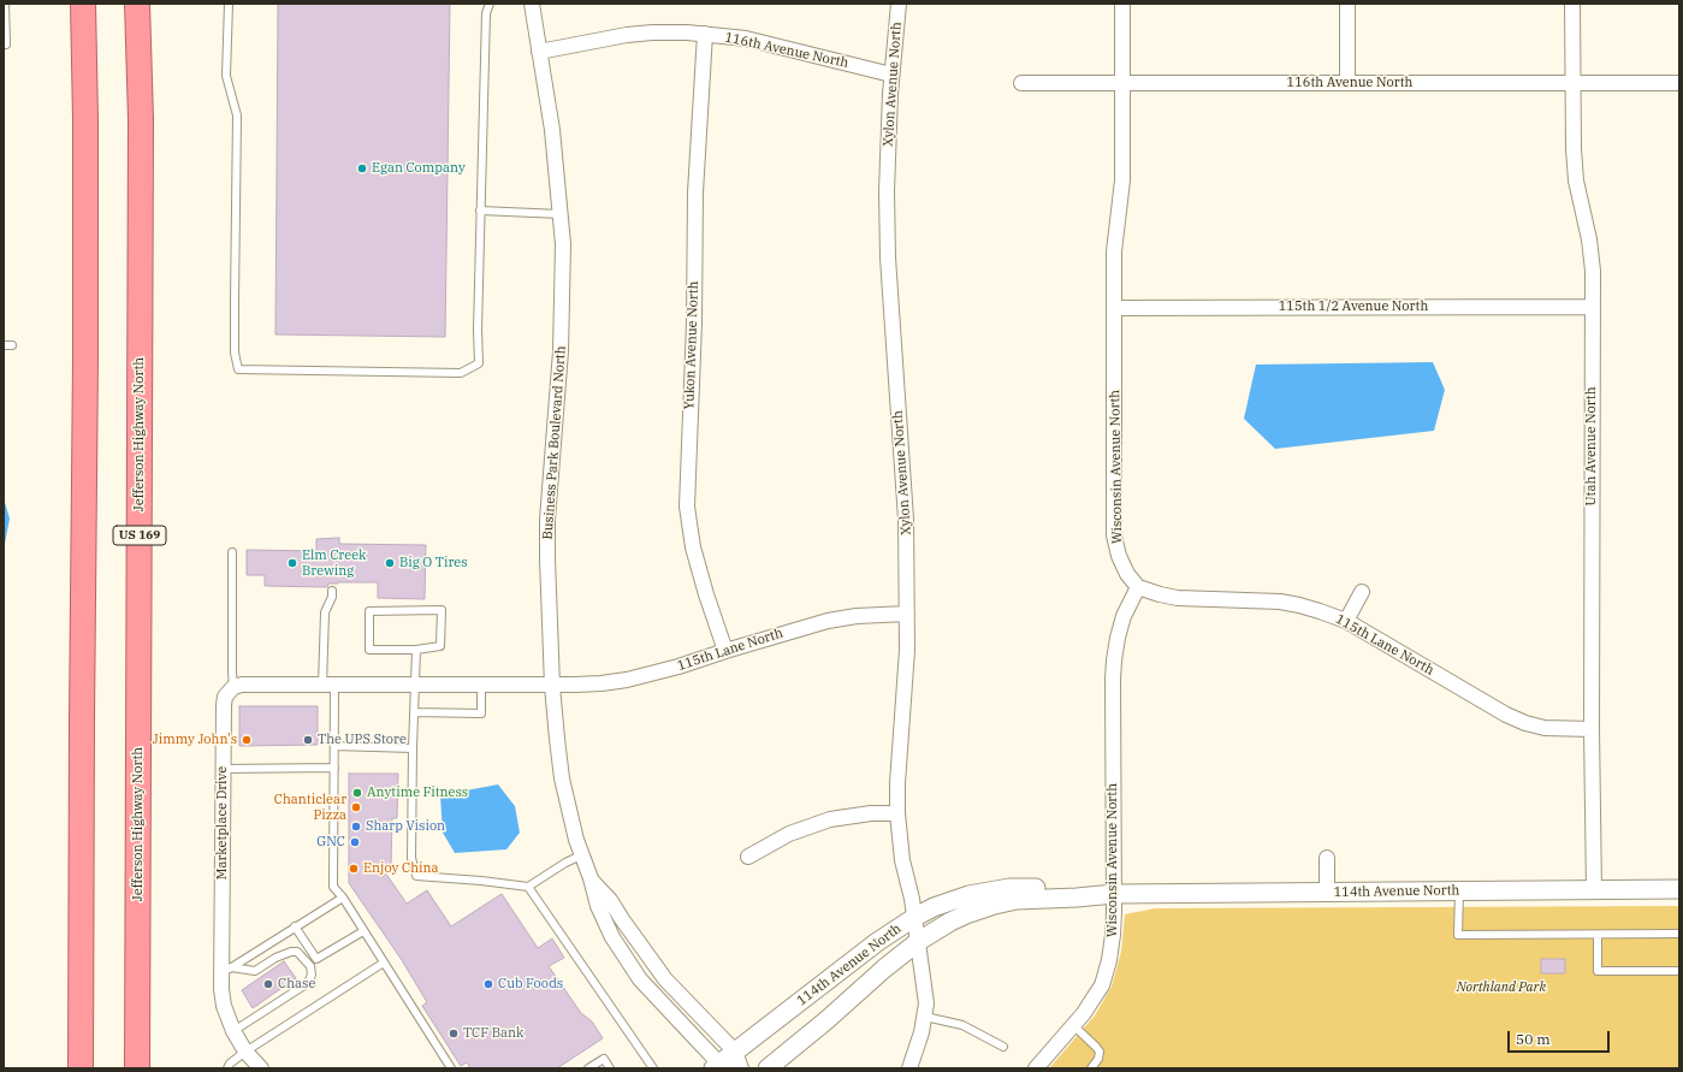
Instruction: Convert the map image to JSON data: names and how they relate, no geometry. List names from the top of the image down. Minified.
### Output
{"streets":{"highway":["Jefferson Highway North","US 169"],"street":["116th Avenue North","Xylon Avenue North","115th 1/2 Avenue North","Yukon Avenue North","Business Park Boulevard North","Utah Avenue North","Wisconsin Avenue North","115th Lane North","Marketplace Drive","114th Avenue North"]},"crossings":[["116th Avenue North","Xylon Avenue North"],["116th Avenue North","Yukon Avenue North"],["116th Avenue North","Business Park Boulevard North"],["116th Avenue North","Utah Avenue North"],["116th Avenue North","Wisconsin Avenue North"],["Xylon Avenue North","115th Lane North"],["Xylon Avenue North","114th Avenue North"],["115th 1/2 Avenue North","Utah Avenue North"],["115th 1/2 Avenue North","Wisconsin Avenue North"],["Yukon Avenue North","115th Lane North"],["Business Park Boulevard North","115th Lane North"],["Business Park Boulevard North","114th Avenue North"],["Utah Avenue North","115th Lane North"],["Utah Avenue North","114th Avenue North"],["Wisconsin Avenue North","115th Lane North"],["Wisconsin Avenue North","114th Avenue North"]],"parks":["Northland Park"],"places":["Egan Company","Elm Creek Brewing","Big O Tires","Jimmy John's","The UPS Store","Anytime Fitness","Chanticlear Pizza","Sharp Vision","GNC","Enjoy China","Chase","Cub Foods","TCF Bank"],"scale_bar":"50 m"}
